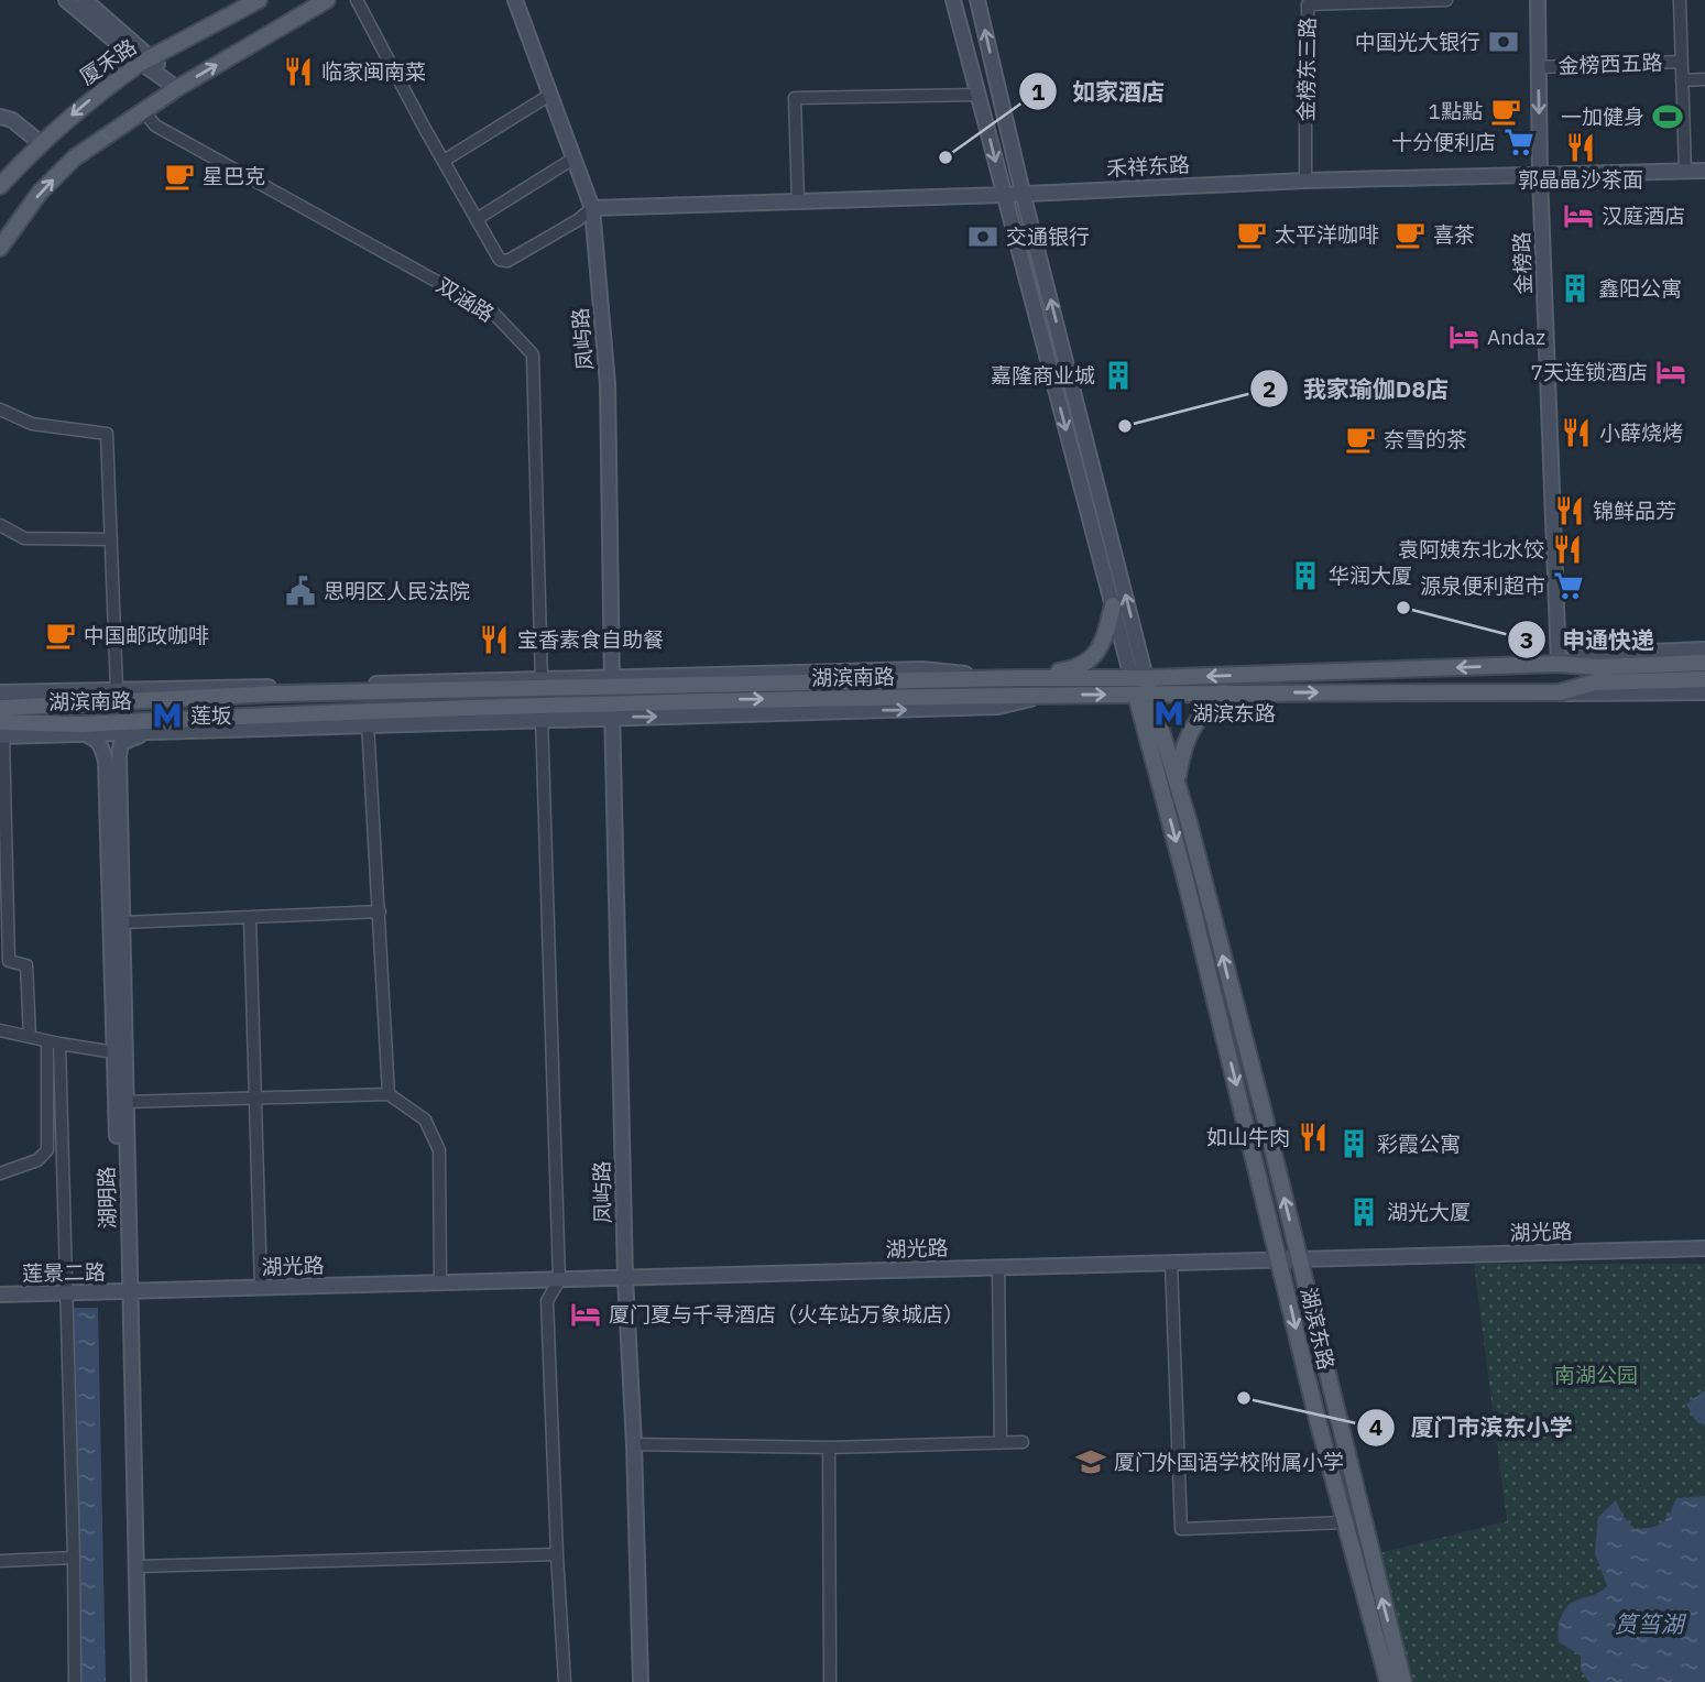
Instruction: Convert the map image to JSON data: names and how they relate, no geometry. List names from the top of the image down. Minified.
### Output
{"streets":{"main road":["厦禾路","湖滨南路","湖滨东路"],"street":["金榜西五路","金榜东三路","禾祥东路","金榜路","双涵路","凤屿路","湖明路","湖光路","莲景二路"]},"crossings":[["金榜西五路","金榜路"],["金榜东三路","禾祥东路"],["禾祥东路","金榜路"],["禾祥东路","凤屿路"],["禾祥东路","湖滨东路"],["金榜路","湖滨南路"],["双涵路","湖滨南路"],["凤屿路","湖滨南路"],["凤屿路","湖光路"],["湖滨南路","湖滨东路"],["湖明路","湖光路"],["湖明路","莲景二路"],["湖光路","莲景二路"],["湖光路","湖滨东路"]],"water":["筼筜湖"],"parks":["南湖公园"],"places":{"bank":["中国光大银行","交通银行"],"restaurant":["临家闽南菜","郭晶晶沙茶面","小薛烧烤","锦鲜品芳","袁阿姨东北水饺","宝香素食自助餐","如山牛肉"],"cafe":["1點點","星巴克","太平洋咖啡","喜茶","奈雪的茶","中国邮政咖啡"],"sports":["一加健身"],"supermarket":["十分便利店","源泉便利超市"],"other":["如家酒店","我家瑜伽D8店","申通快递","厦门市滨东小学"],"hotel":["汉庭酒店","Andaz","7天连锁酒店","厦门夏与千寻酒店（火车站万象城店）"],"building":["鑫阳公寓","嘉隆商业城","华润大厦","彩霞公寓","湖光大厦"],"public building":["思明区人民法院"],"metro station":["湖滨东路","莲坂"],"school or university":["厦门外国语学校附属小学"]}}
